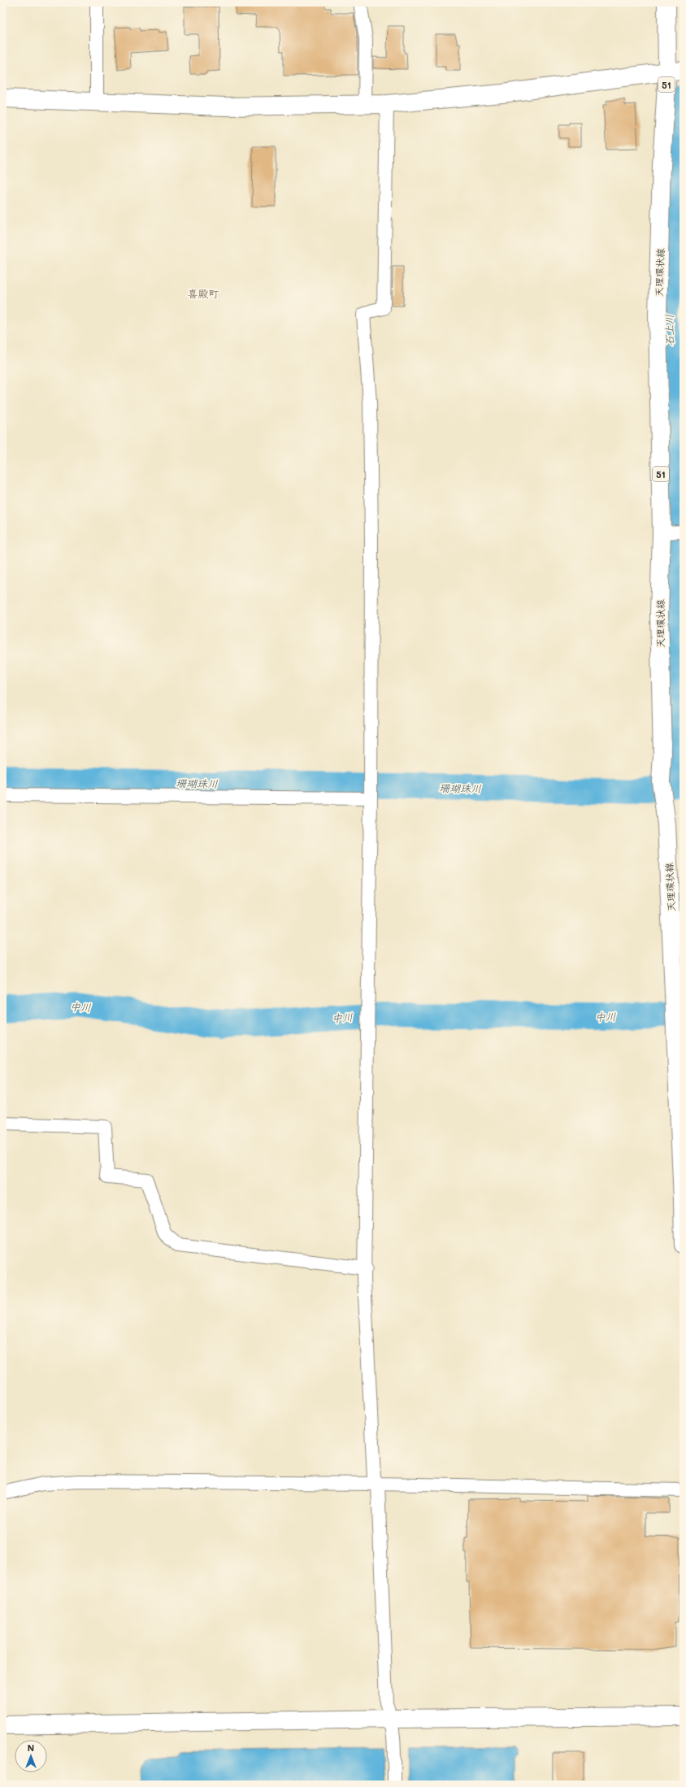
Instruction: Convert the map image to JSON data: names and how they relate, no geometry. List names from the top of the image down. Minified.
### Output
{"streets":{"street":["51","天理環状線"]},"districts":["喜殿町"],"water":["石上川","珊瑚珠川","中川"],"north":"top"}
